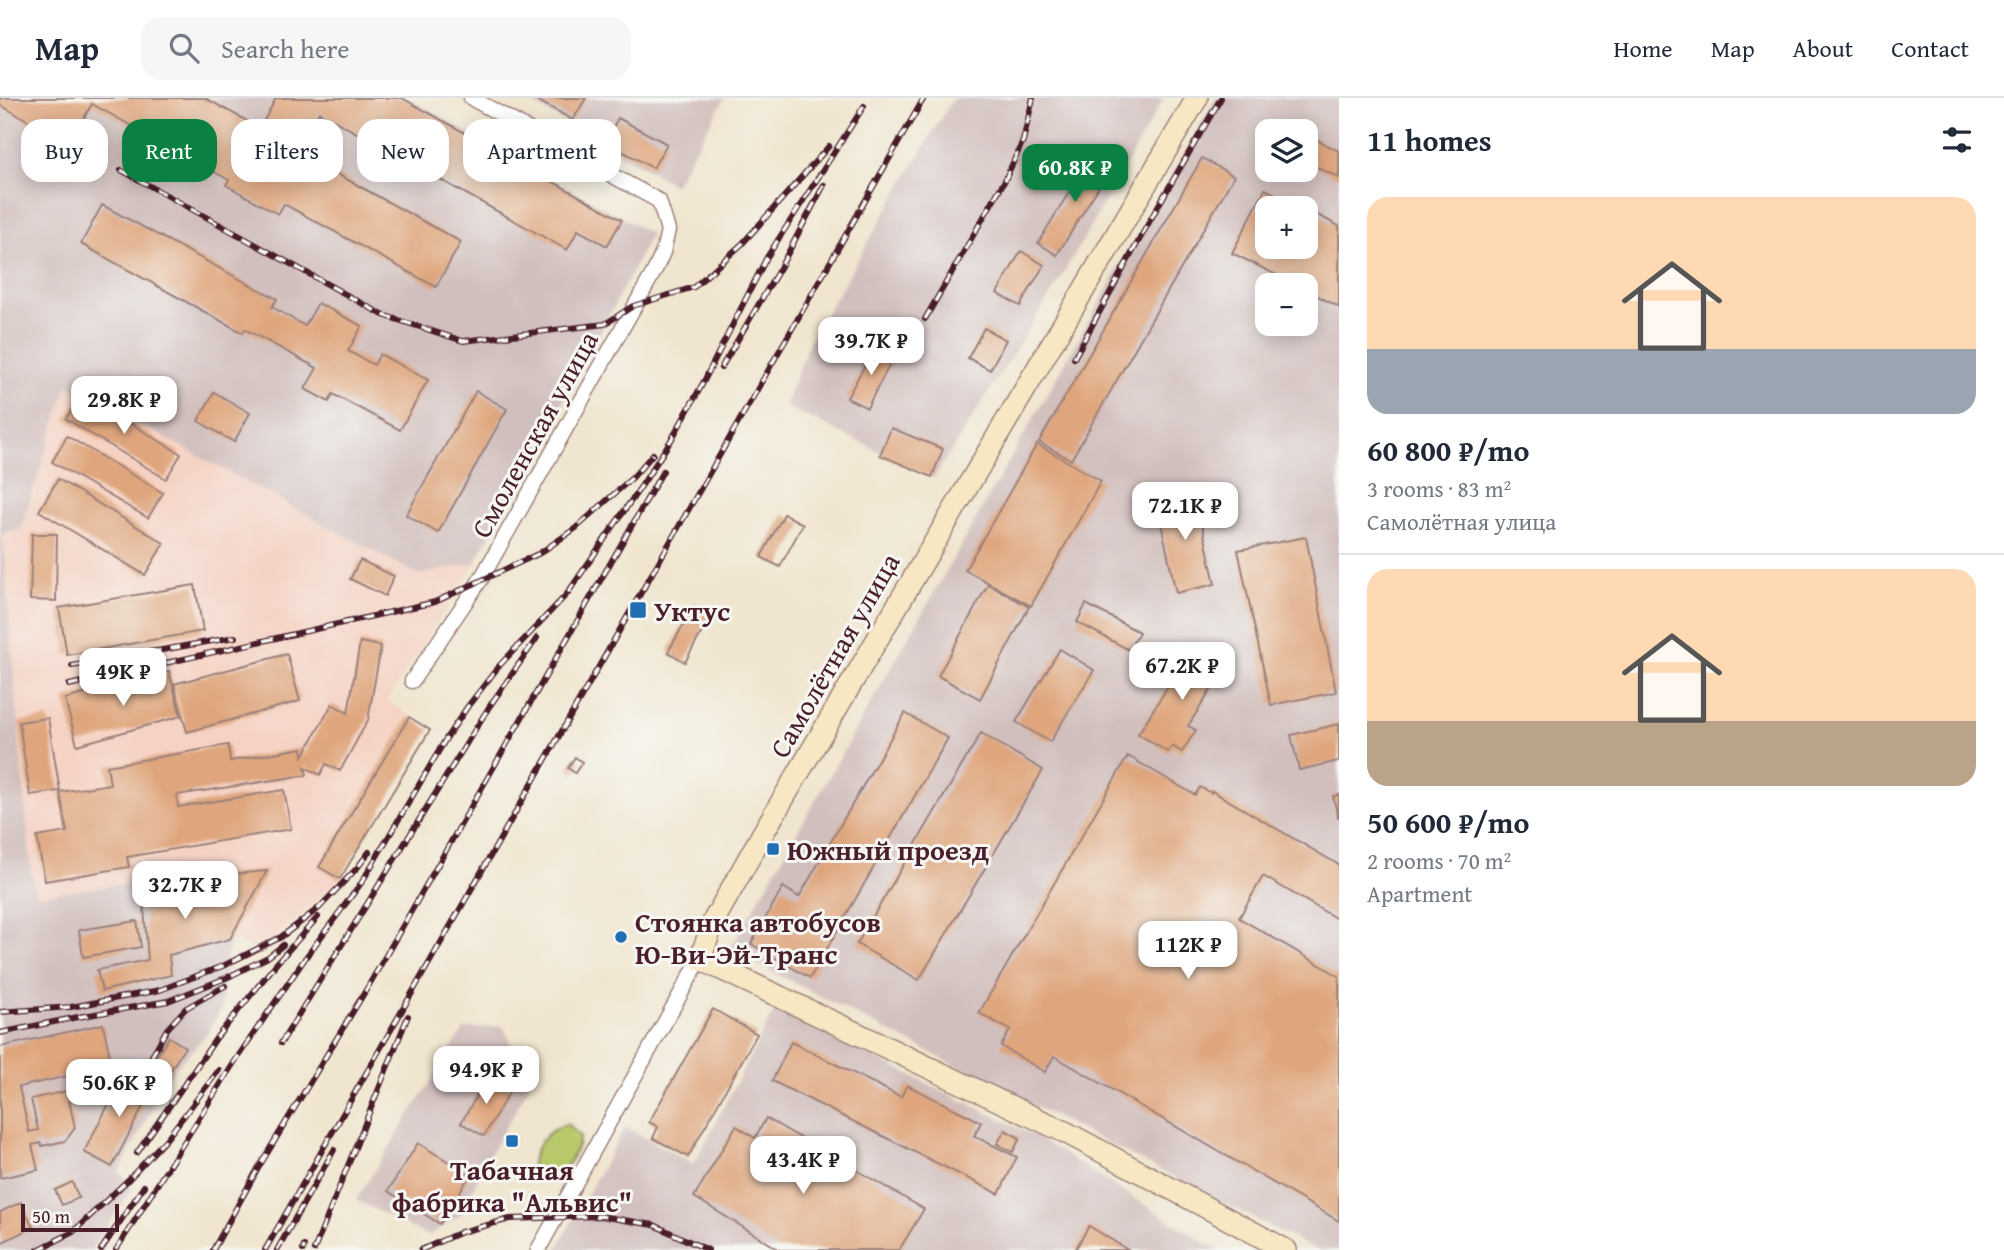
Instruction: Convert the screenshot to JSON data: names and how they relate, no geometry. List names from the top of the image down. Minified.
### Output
{"streets":{"main road":["Самолётная улица"],"street":["Смоленская улица"]},"places":{"transit":["Уктус","Южный проезд","Табачная фабрика \"Альвис\""],"other":["Стоянка автобусов Ю-Ви-Эй-Транс"]},"scale_bar":"50 m","page":{"header":"Map","search":"Search here","nav":["Home","Map","About","Contact"],"heading":"11 homes","map_buttons":["+","−"],"chip":["Buy","Rent","Filters","New","Apartment"],"price":["60.8K ₽","39.7K ₽","29.8K ₽","72.1K ₽","67.2K ₽","49K ₽","32.7K ₽","112K ₽","94.9K ₽","50.6K ₽","43.4K ₽"],"list":[{"name":"60 800 ₽/mo","note":"3 rooms · 83 m² · Самолётная улица"},{"name":"50 600 ₽/mo","note":"2 rooms · 70 m² · Apartment"}],"scale":"50 m"}}
